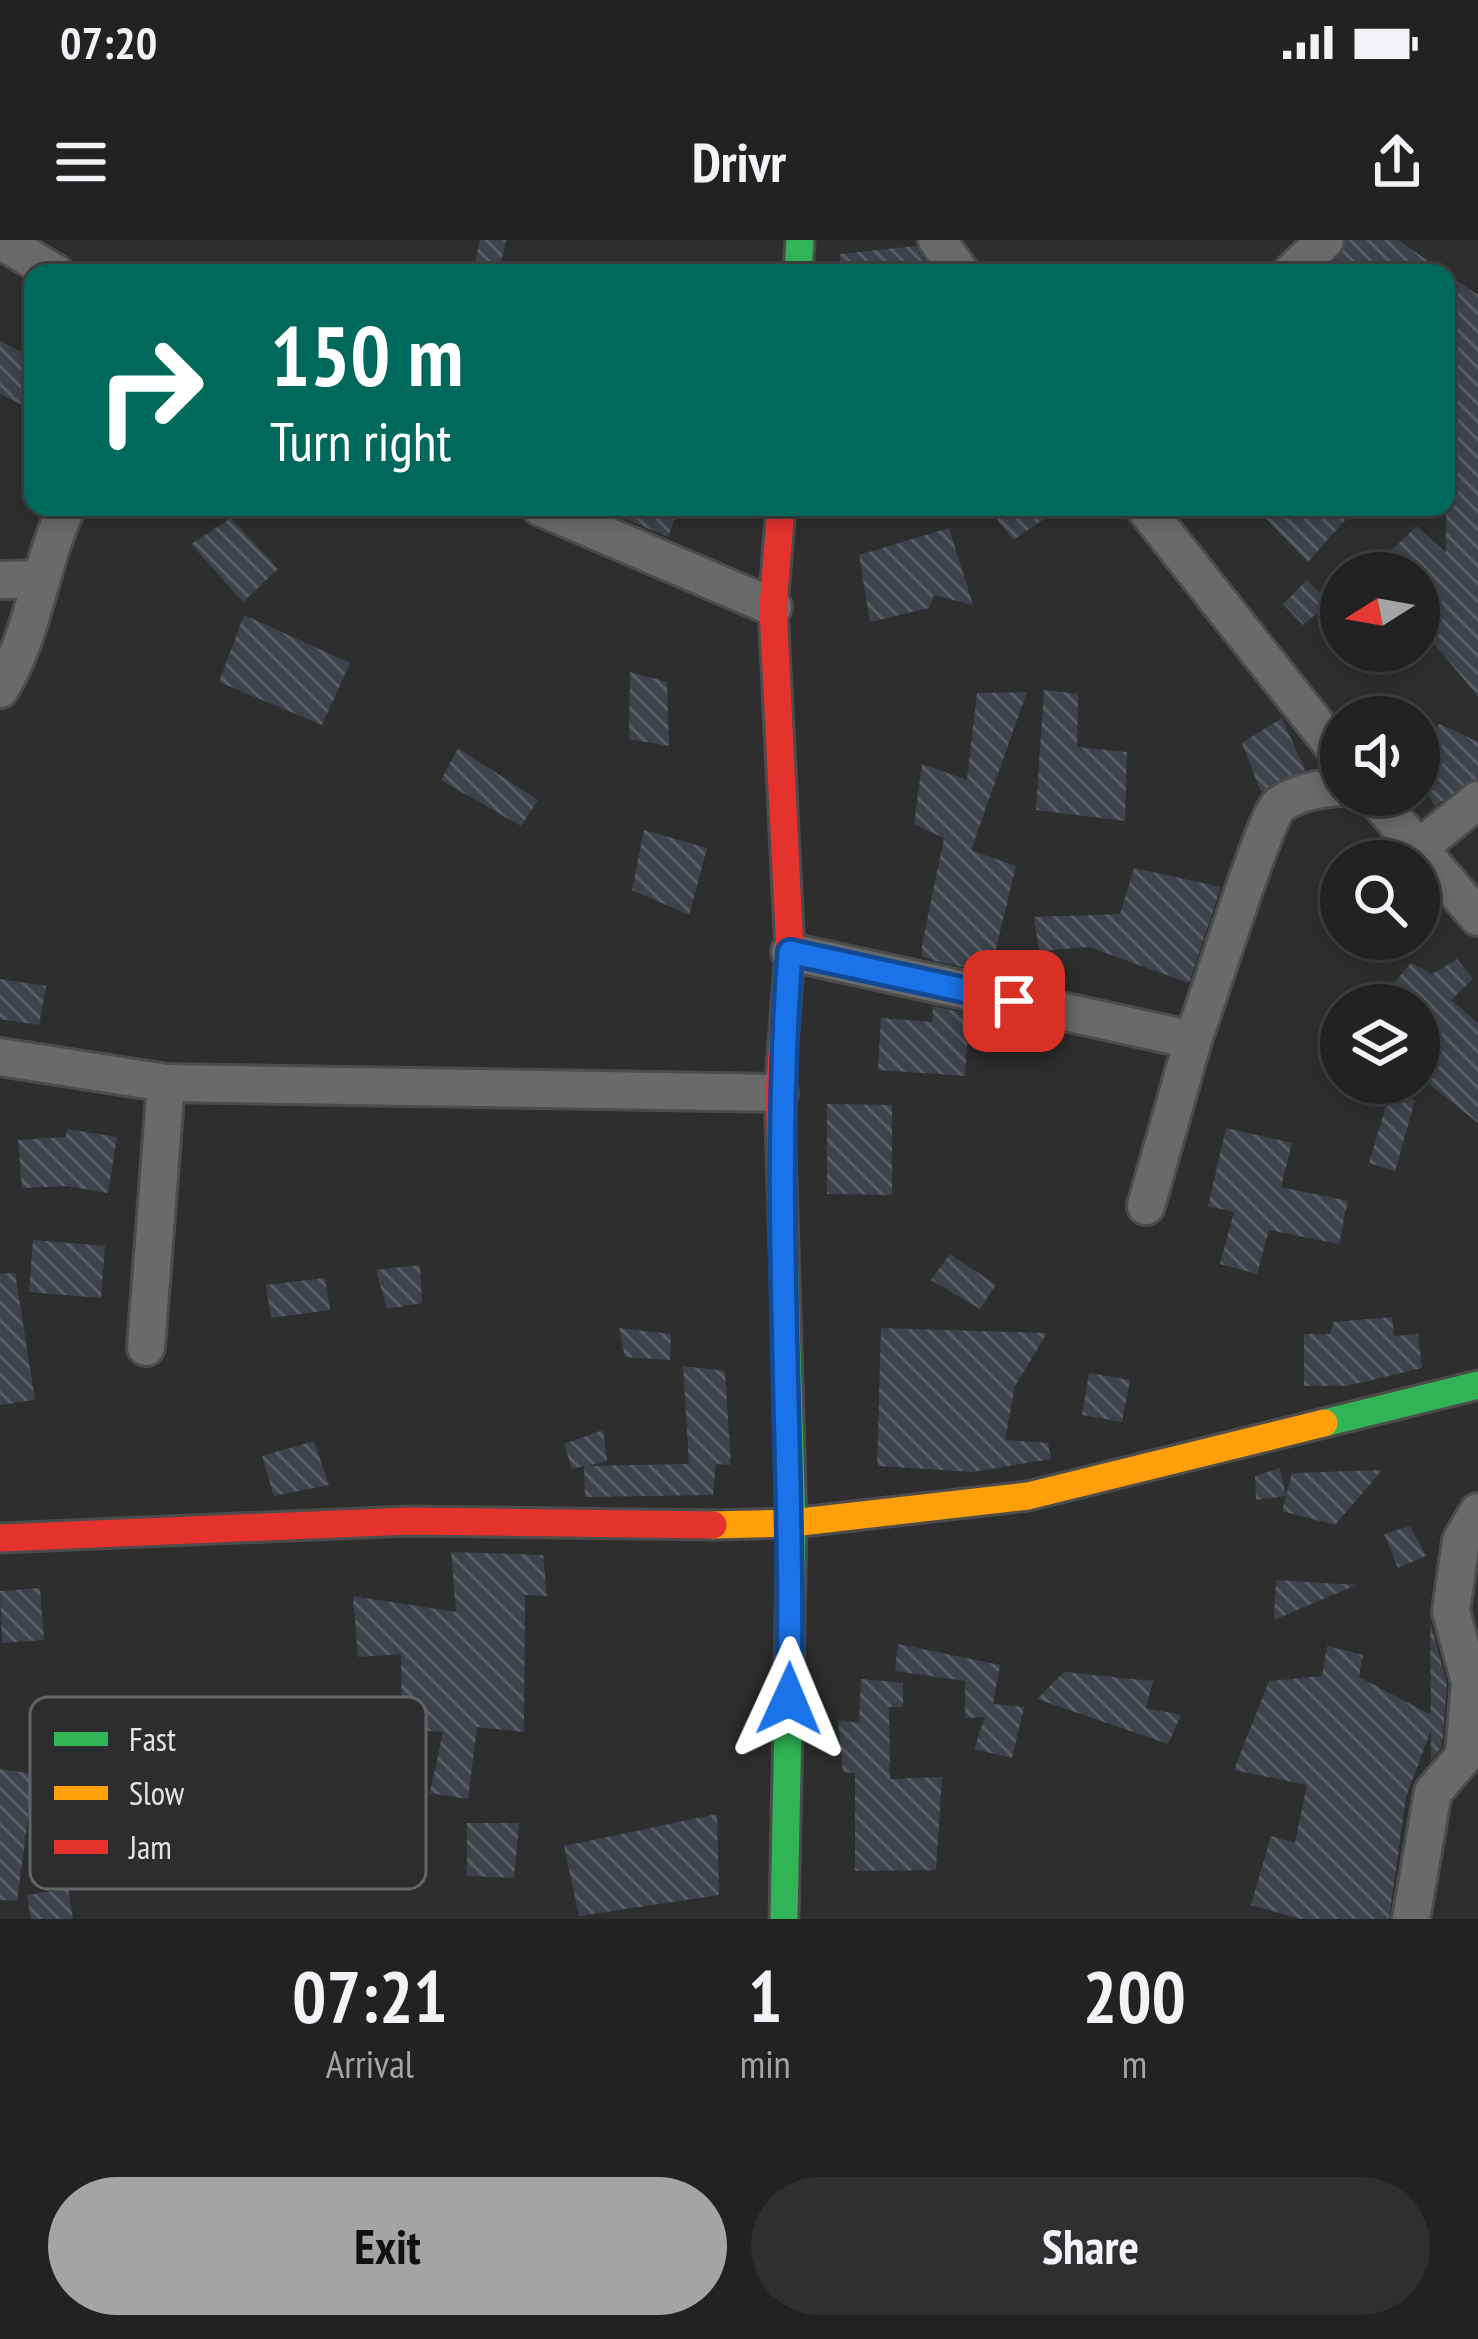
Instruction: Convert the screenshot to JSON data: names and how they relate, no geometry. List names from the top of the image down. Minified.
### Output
{"legend":["Fast","Slow","Jam"],"north":"left","page":{"status":"07:20","header":"Drivr","turn":["150 m","Turn right"],"eta":["07:21","Arrival","1","min","200","m"],"buttons":["Exit","Share"]}}
